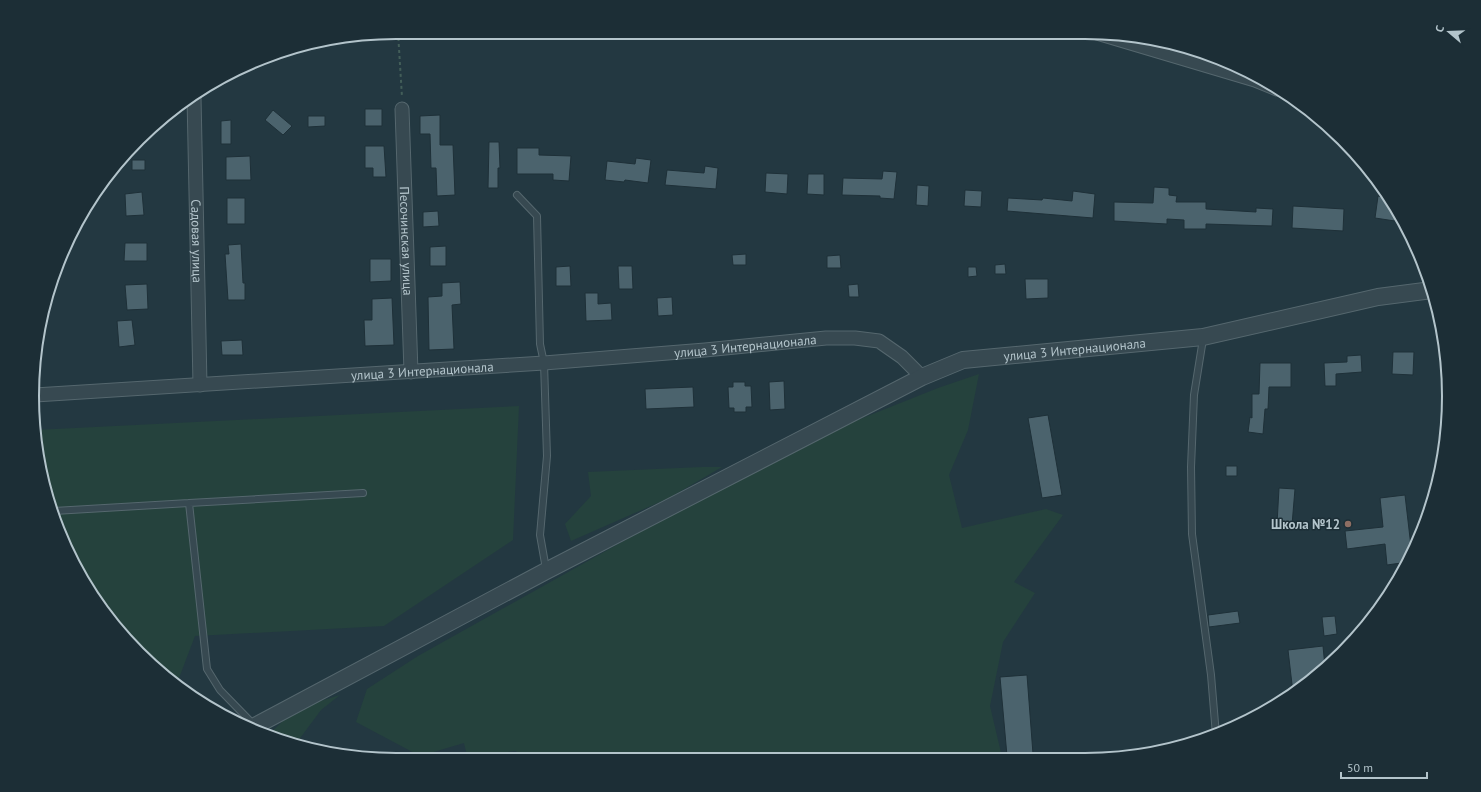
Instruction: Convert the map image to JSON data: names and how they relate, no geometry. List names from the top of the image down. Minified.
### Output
{"streets":{"street":["Песочинская улица","Садовая улица","улица 3 Интернационала"]},"crossings":[["Песочинская улица","улица 3 Интернационала"],["Садовая улица","улица 3 Интернационала"]],"places":["Школа №12"],"scale_bar":"50 m","north":"left"}
